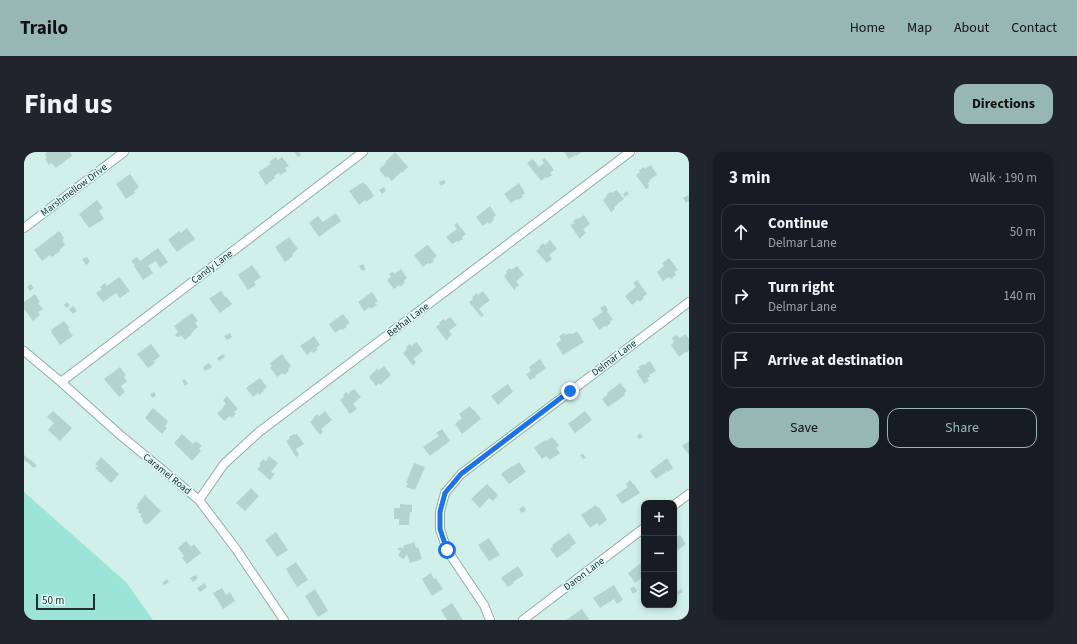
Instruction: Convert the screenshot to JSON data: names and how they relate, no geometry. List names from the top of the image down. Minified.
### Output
{"streets":{"street":["Marshmellow Drive","Candy Lane","Bethal Lane","Delmar Lane","Caramel Road","Daron Lane"]},"crossings":[["Candy Lane","Caramel Road"],["Bethal Lane","Caramel Road"]],"scale_bar":"50 m","page":{"header":"Trailo","nav":["Home","Map","About","Contact"],"title":"Find us","buttons":["Directions",["Save","Share"]],"heading":["3 min","Walk · 190 m"],"list":[["Continue","Delmar Lane","50 m"],["Turn right","Delmar Lane","140 m"],"Arrive at destination"],"map_buttons":["+","−"],"scale":"50 m"}}
